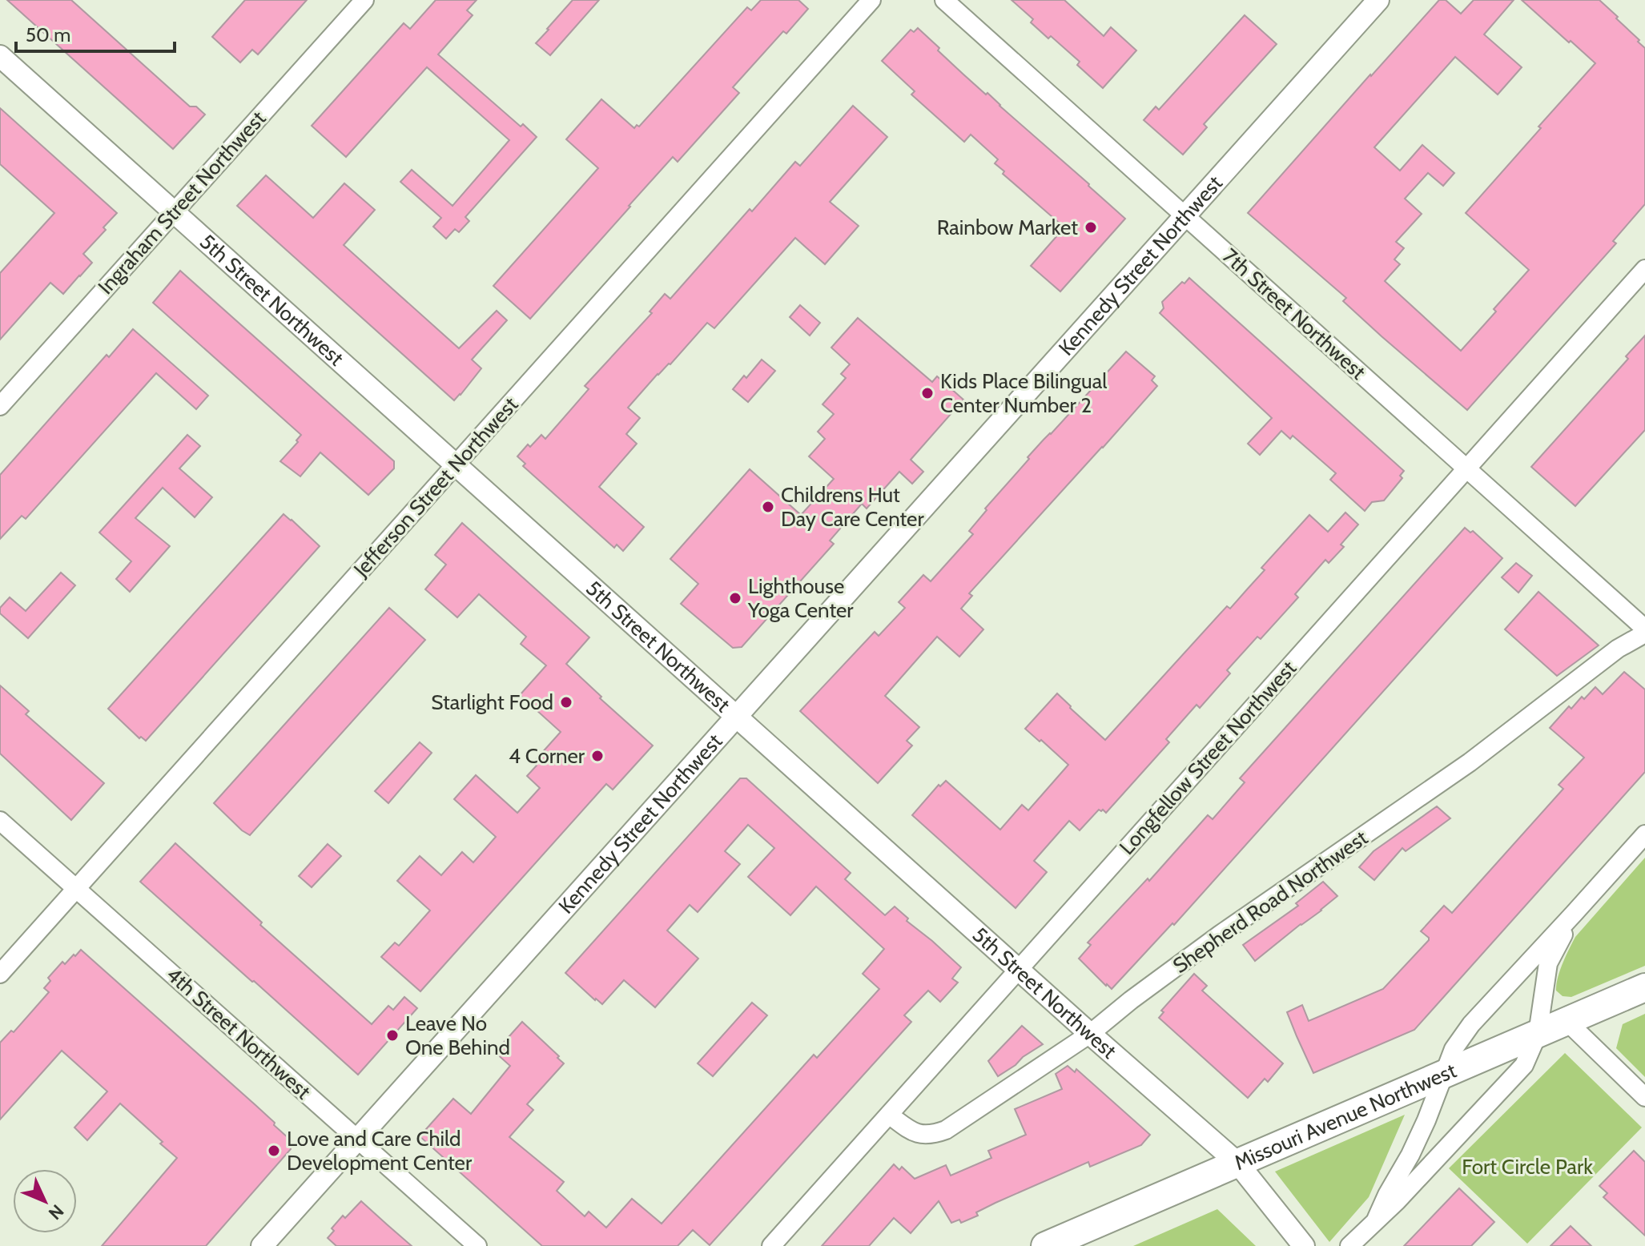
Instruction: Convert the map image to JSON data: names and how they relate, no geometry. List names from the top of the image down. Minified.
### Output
{"streets":{"main road":["Missouri Avenue Northwest"],"street":["Ingraham Street Northwest","Kennedy Street Northwest","5th Street Northwest","7th Street Northwest","Jefferson Street Northwest","Longfellow Street Northwest","Shepherd Road Northwest","4th Street Northwest"]},"crossings":[["Ingraham Street Northwest","5th Street Northwest"],["Kennedy Street Northwest","5th Street Northwest"],["Kennedy Street Northwest","7th Street Northwest"],["Kennedy Street Northwest","4th Street Northwest"],["5th Street Northwest","Jefferson Street Northwest"],["5th Street Northwest","Longfellow Street Northwest"],["5th Street Northwest","Shepherd Road Northwest"],["5th Street Northwest","Missouri Avenue Northwest"],["7th Street Northwest","Longfellow Street Northwest"],["Jefferson Street Northwest","4th Street Northwest"],["Longfellow Street Northwest","Shepherd Road Northwest"]],"parks":["Fort Circle Park"],"places":["Rainbow Market","Kids Place Bilingual Center Number 2","Childrens Hut Day Care Center","Lighthouse Yoga Center","Starlight Food","4 Corner","Leave No One Behind","Love and Care Child Development Center"],"scale_bar":"50 m","north":"bottom right"}
